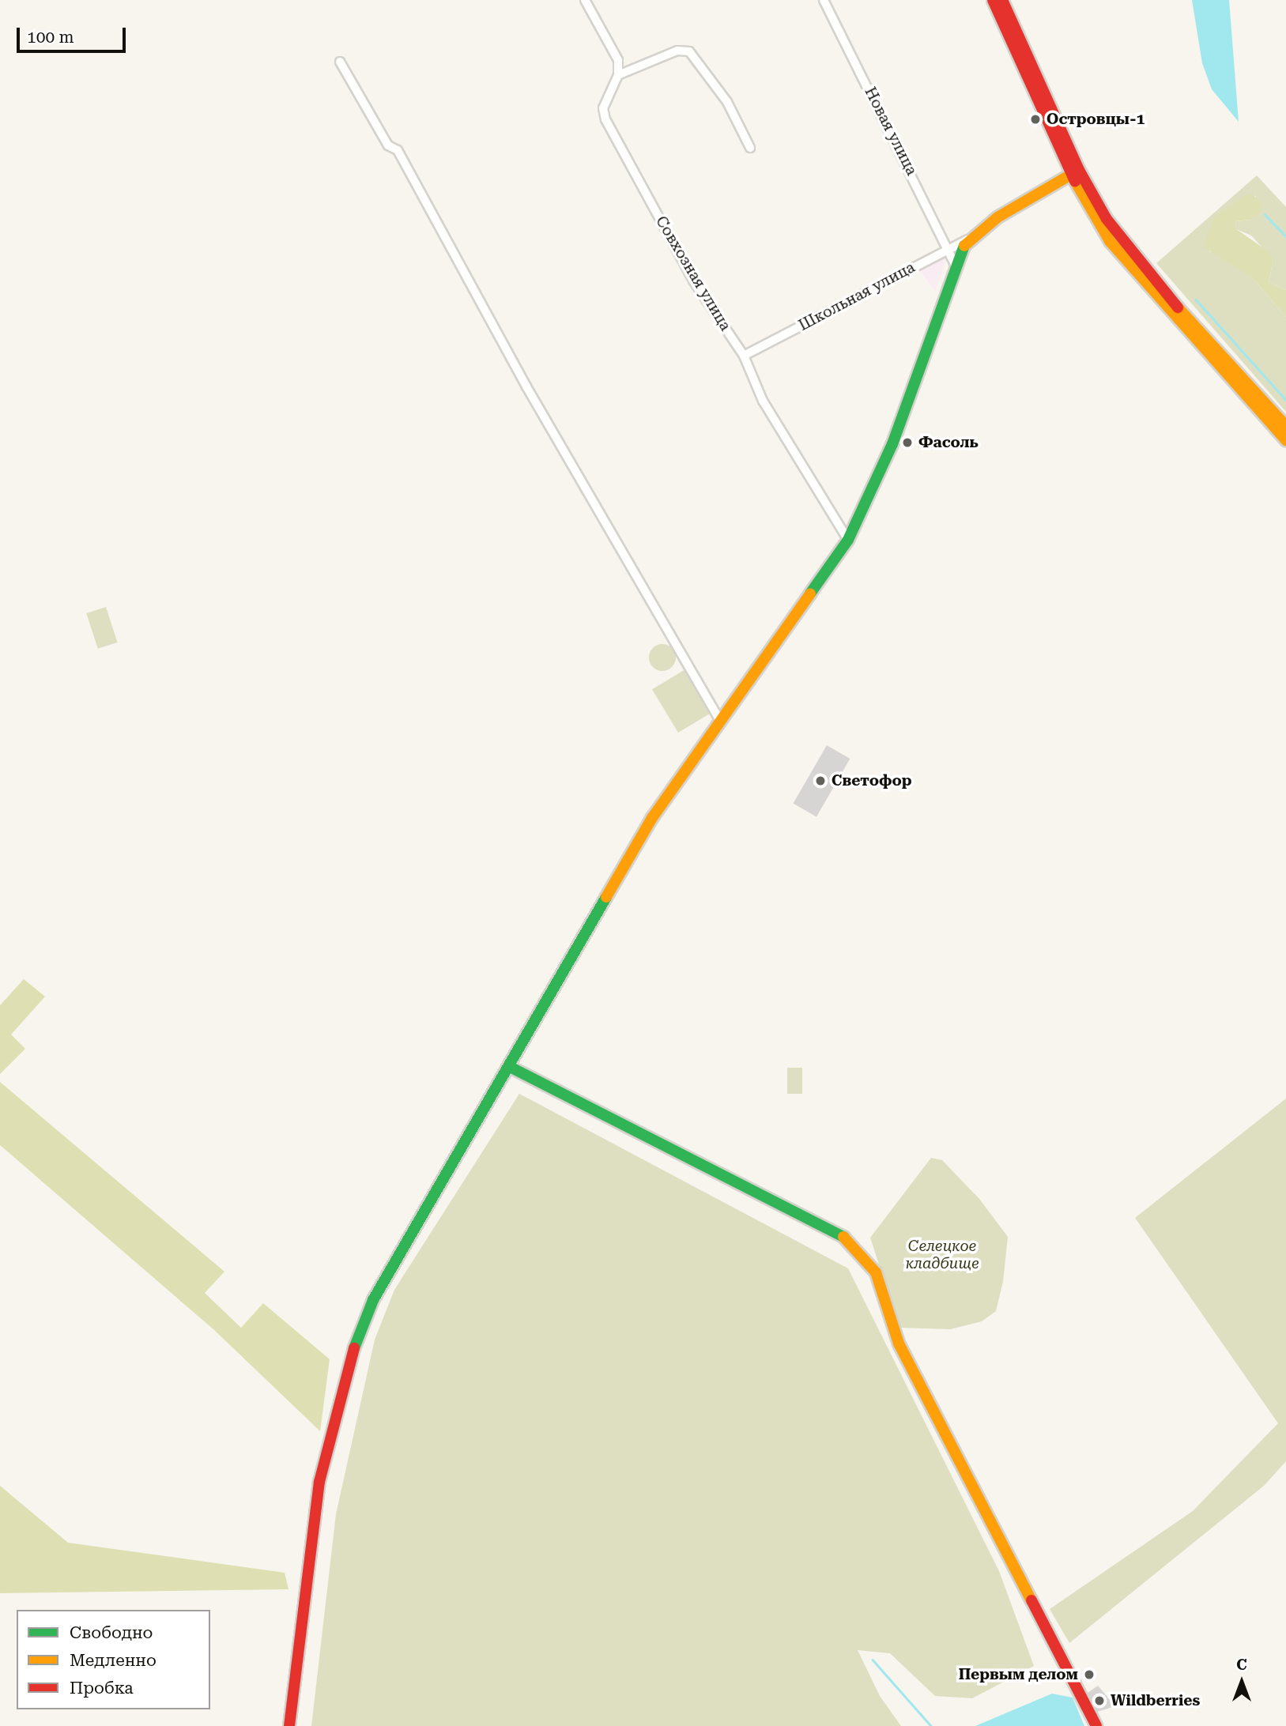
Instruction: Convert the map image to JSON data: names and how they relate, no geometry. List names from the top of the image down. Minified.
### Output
{"streets":{"street":["Новая улица","Совхозная улица","Школьная улица"]},"crossings":[["Новая улица","Школьная улица"],["Совхозная улица","Школьная улица"]],"parks":["Селецкое кладбище"],"places":["Островцы-1","Фасоль","Светофор","Первым делом","Wildberries"],"legend":["Свободно","Медленно","Пробка"],"scale_bar":"100 m","north":"top"}
